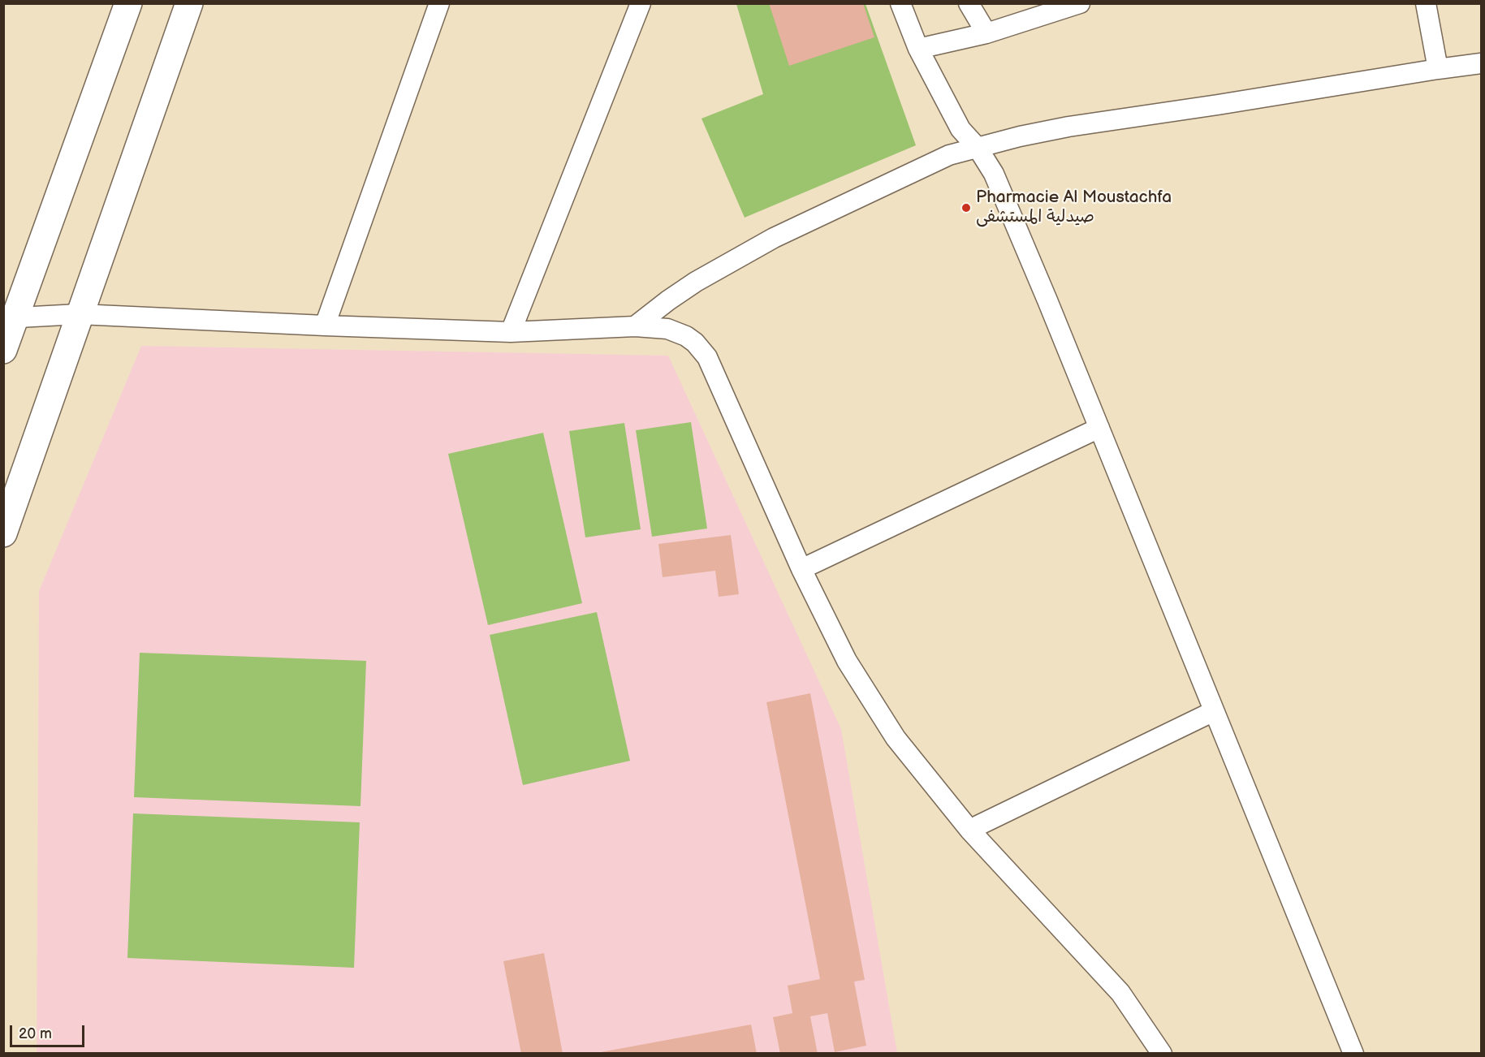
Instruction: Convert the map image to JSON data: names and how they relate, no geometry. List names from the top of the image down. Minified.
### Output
{"places":["Pharmacie Al Moustachfa صيدلية المستشفى"],"scale_bar":"20 m"}
